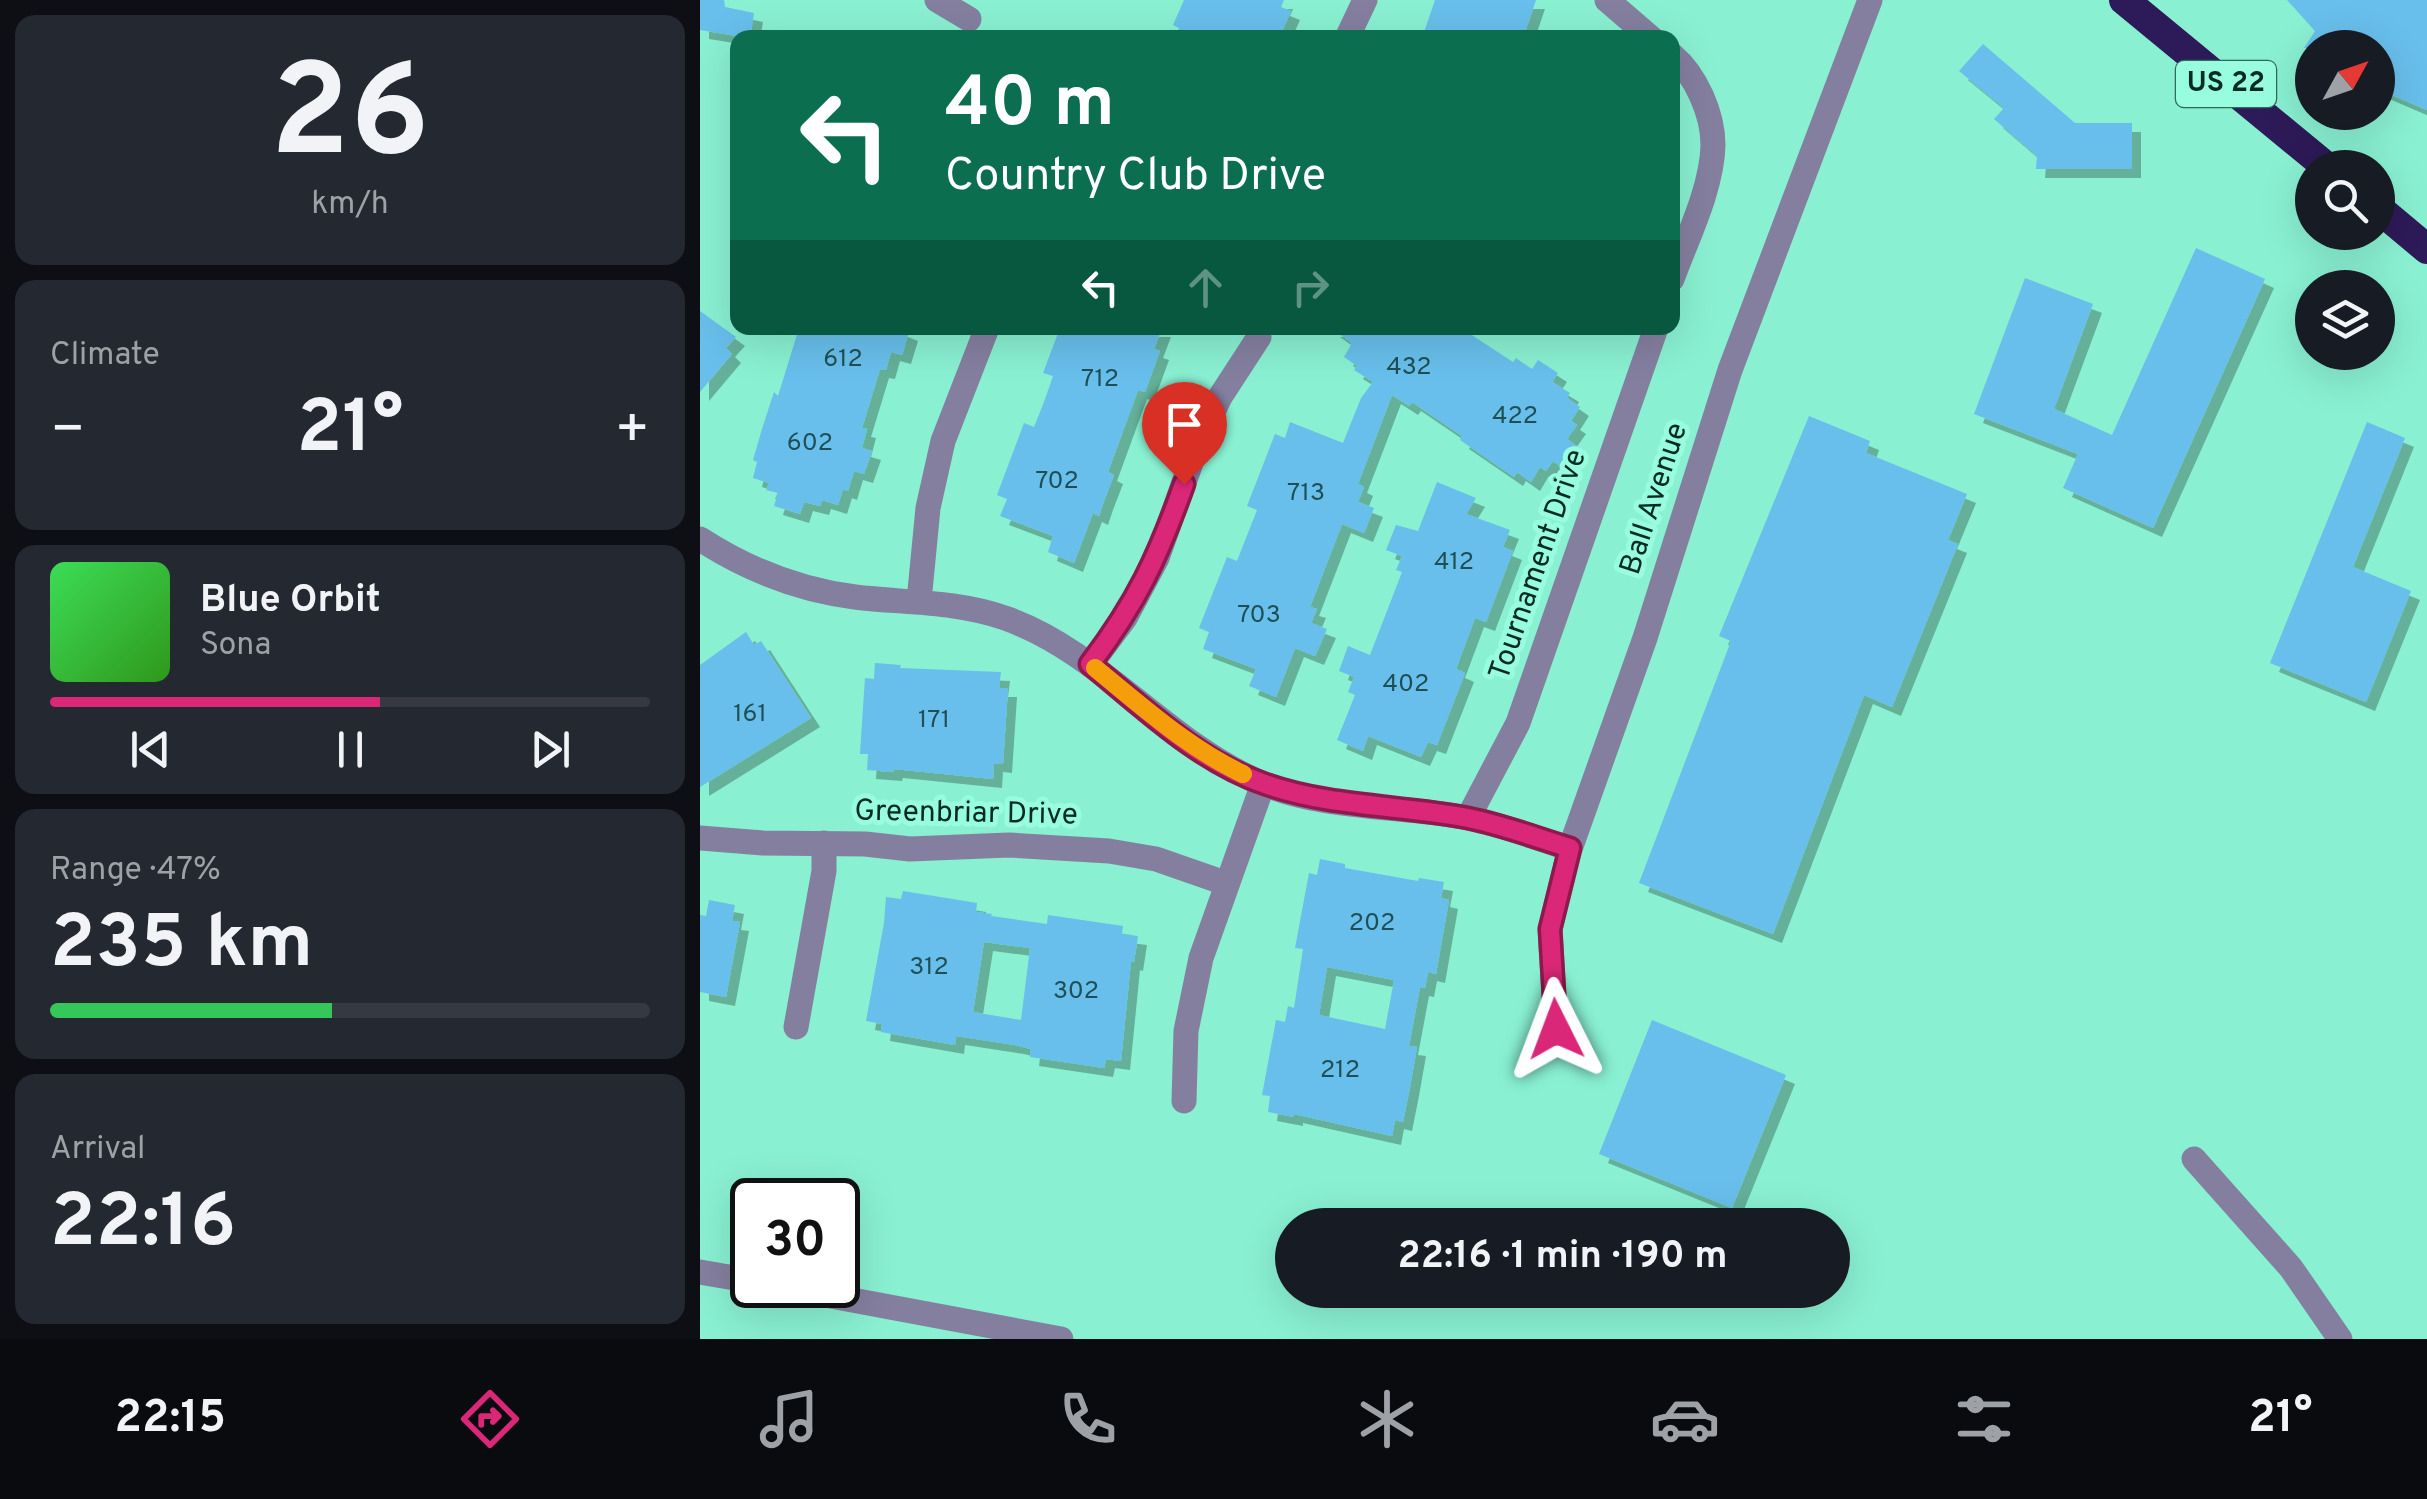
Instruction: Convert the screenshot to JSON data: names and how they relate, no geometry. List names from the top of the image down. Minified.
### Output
{"streets":{"highway":["US 22"],"street":["Ball Avenue","Tournament Drive","Greenbriar Drive"]},"house_numbers":["612","432","712","422","602","702","713","412","703","402","161","171","202","312","302","212"],"north":"top right","page":{"tile":[["26","km/h"],"Climate",["Range · 47%","235 km"],["Arrival","22:16"]],"turn":["40 m","Country Club Drive"],"heat":["−","21°","+"],"song":["Blue Orbit","Sona"],"limit":"30","trip":"22:16 · 1 min · 190 m","tabs":["22:15","21°"]}}
